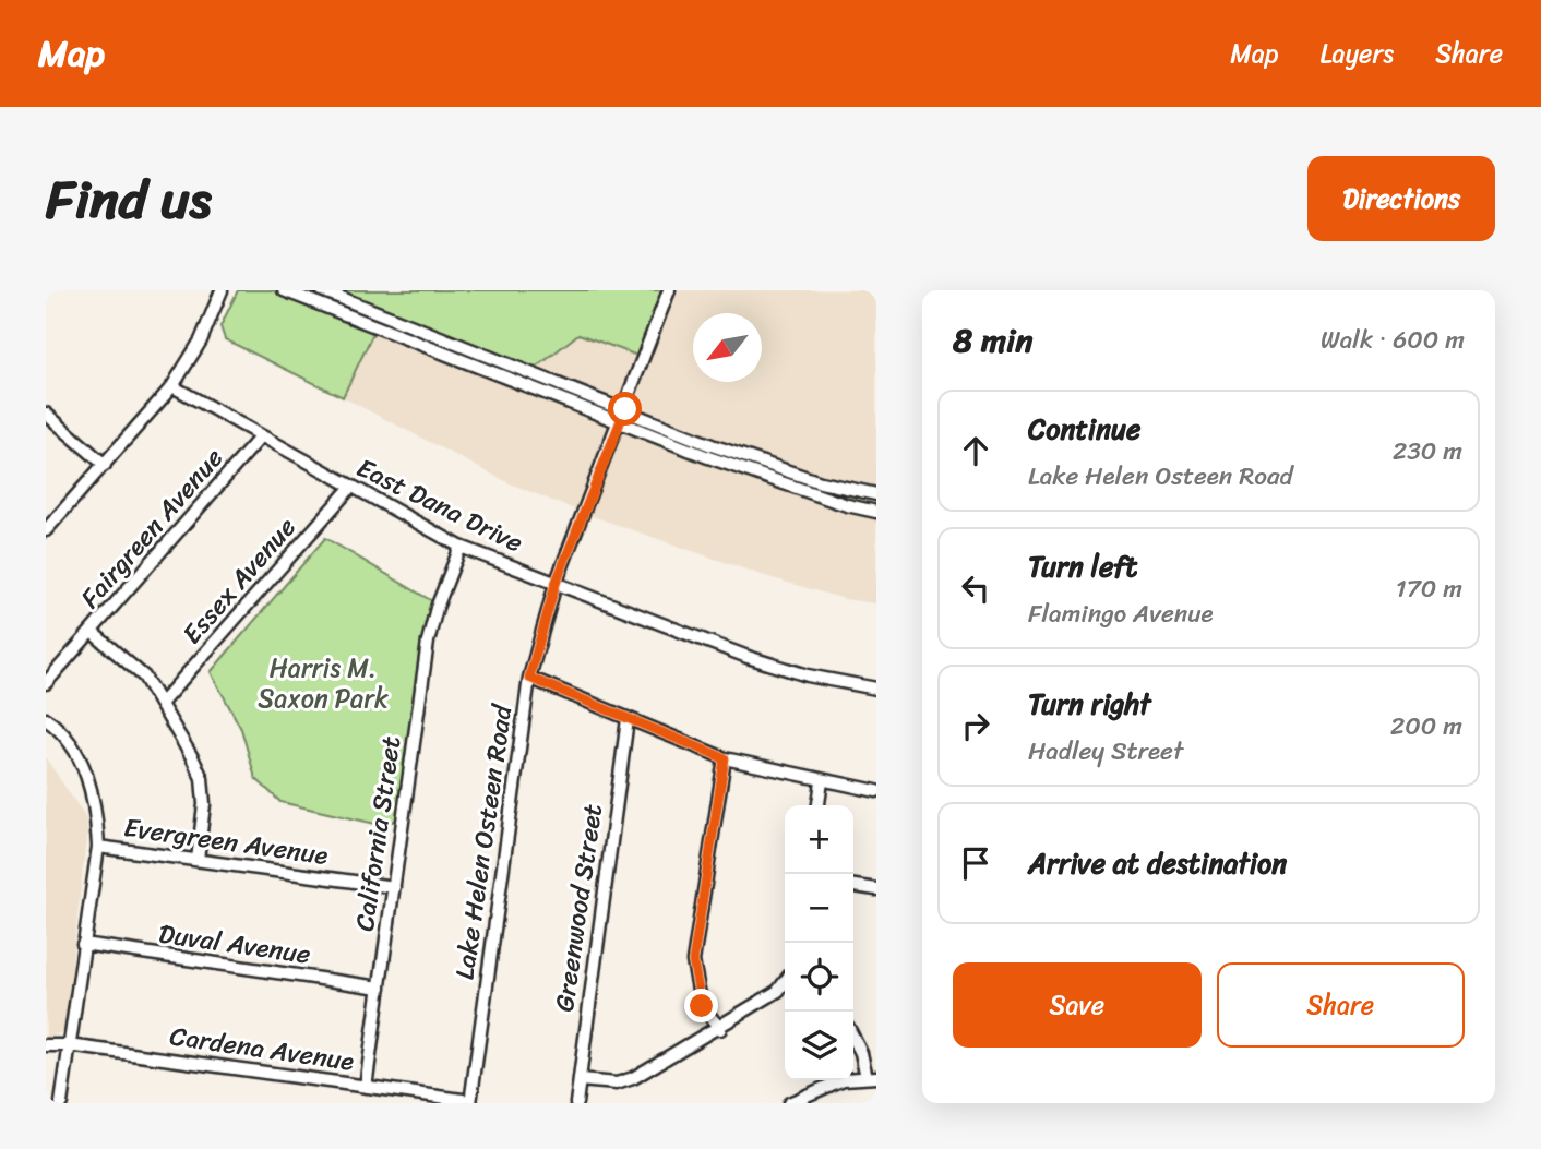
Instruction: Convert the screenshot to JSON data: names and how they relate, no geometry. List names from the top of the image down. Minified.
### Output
{"streets":{"street":["East Dana Drive","Fairgreen Avenue","Essex Avenue","California Street","Evergreen Avenue","Lake Helen Osteen Road","Greenwood Street","Duval Avenue","Cardena Avenue"]},"crossings":[["East Dana Drive","Fairgreen Avenue"],["East Dana Drive","Essex Avenue"],["East Dana Drive","California Street"],["East Dana Drive","Lake Helen Osteen Road"],["California Street","Evergreen Avenue"],["California Street","Duval Avenue"],["California Street","Cardena Avenue"],["Lake Helen Osteen Road","Cardena Avenue"]],"parks":["Harris M. Saxon Park"],"north":"bottom left","page":{"header":"Map","nav":["Map","Layers","Share"],"title":"Find us","buttons":["Directions",["Save","Share"]],"heading":["8 min","Walk · 600 m"],"list":[["Continue","Lake Helen Osteen Road","230 m"],["Turn left","Flamingo Avenue","170 m"],["Turn right","Hadley Street","200 m"],"Arrive at destination"],"map_buttons":["+","−"]}}
